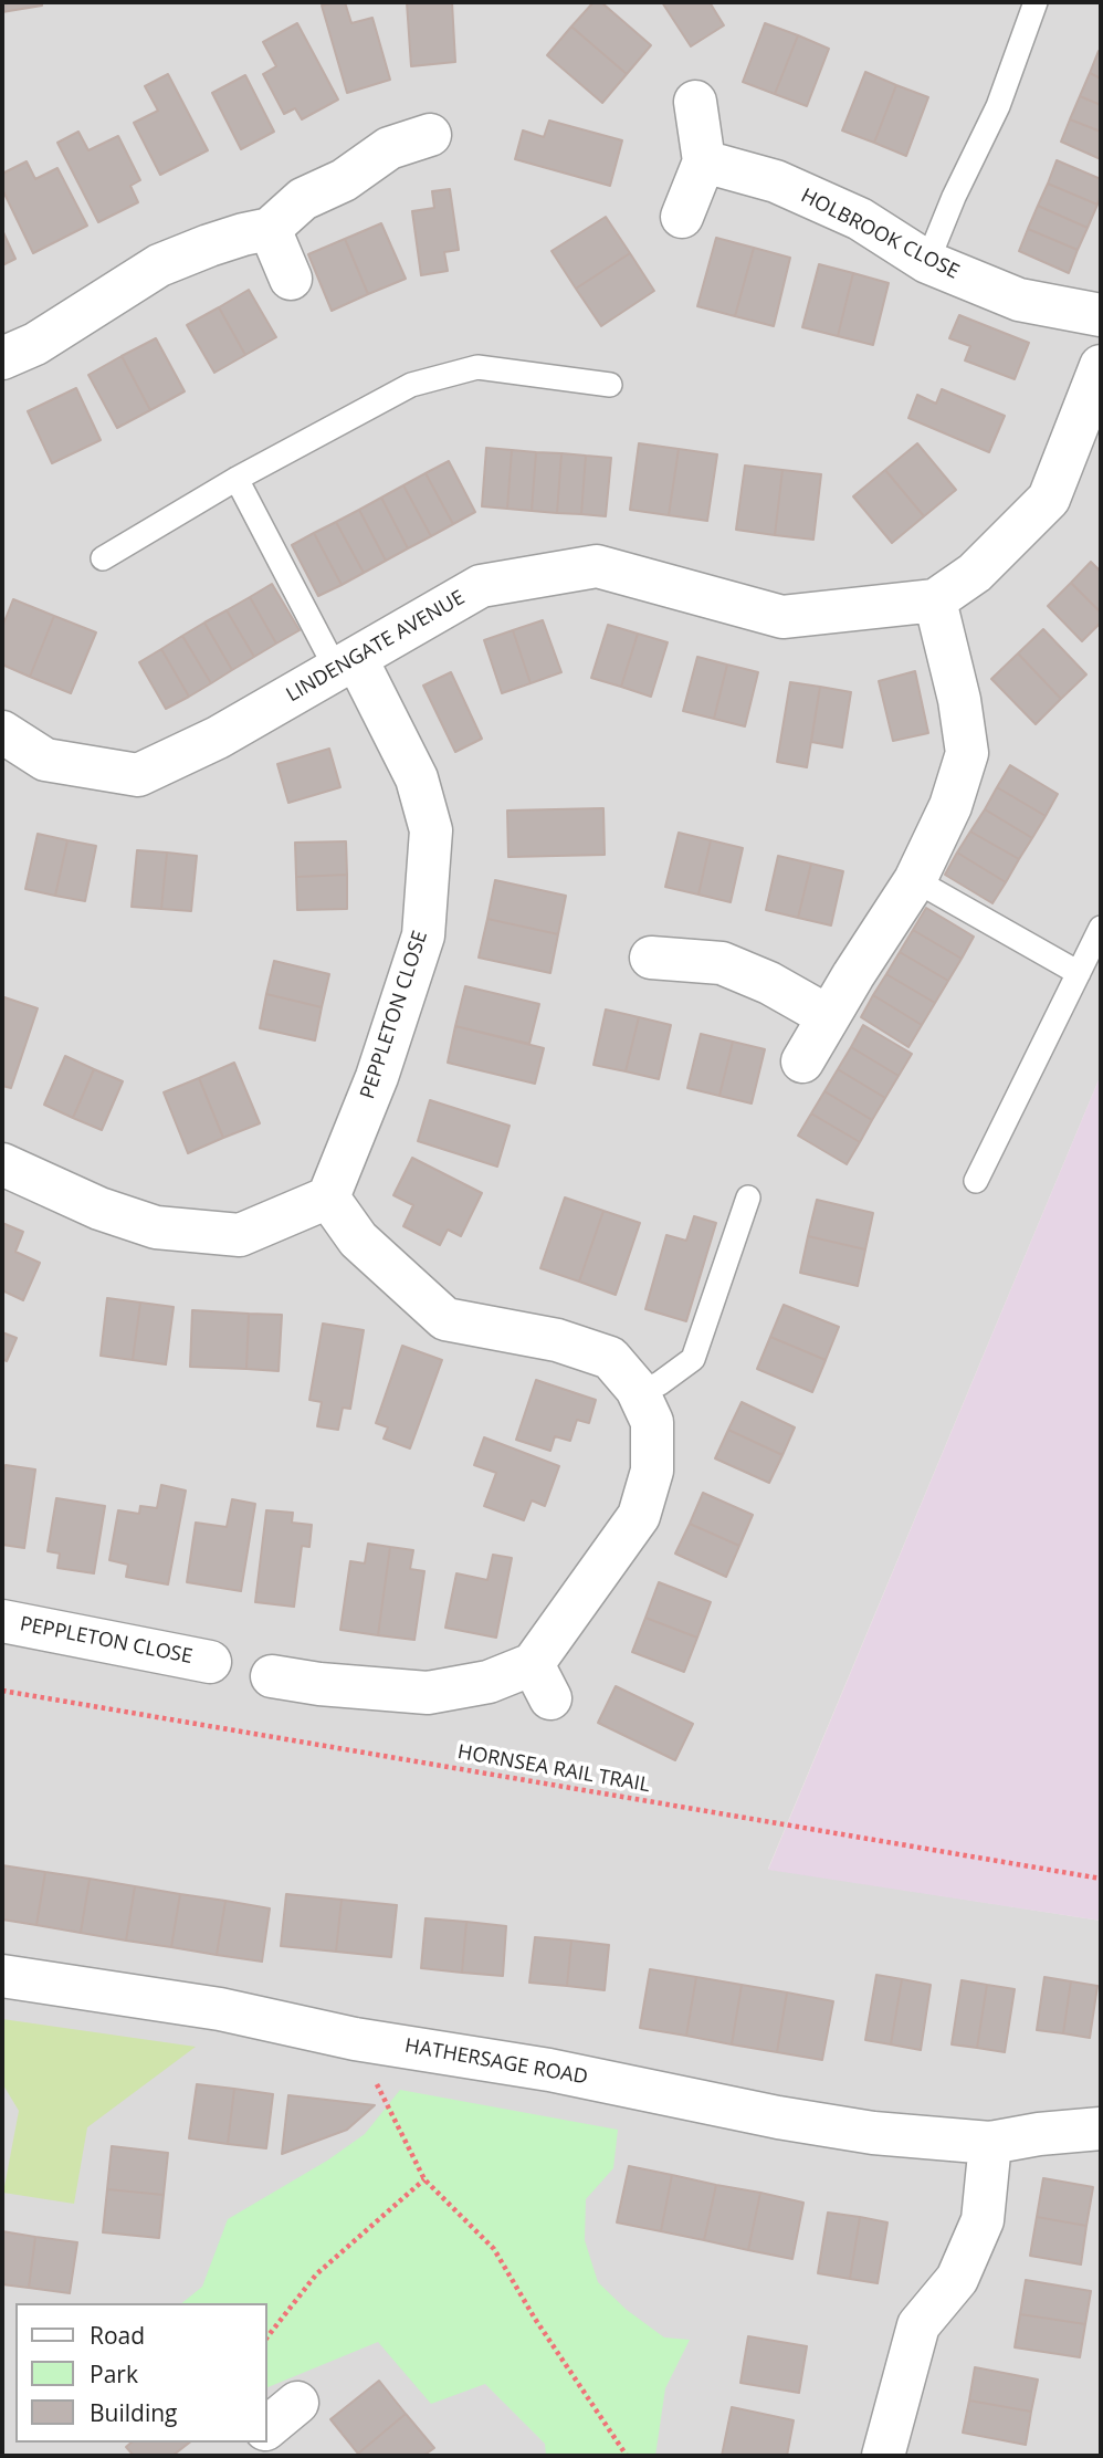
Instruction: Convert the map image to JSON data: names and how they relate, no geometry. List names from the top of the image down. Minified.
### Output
{"streets":{"street":["HOLBROOK CLOSE","LINDENGATE AVENUE","PEPPLETON CLOSE","HATHERSAGE ROAD"],"path":["HORNSEA RAIL TRAIL"]},"crossings":[["LINDENGATE AVENUE","PEPPLETON CLOSE"]],"legend":["Road","Park","Building"]}
